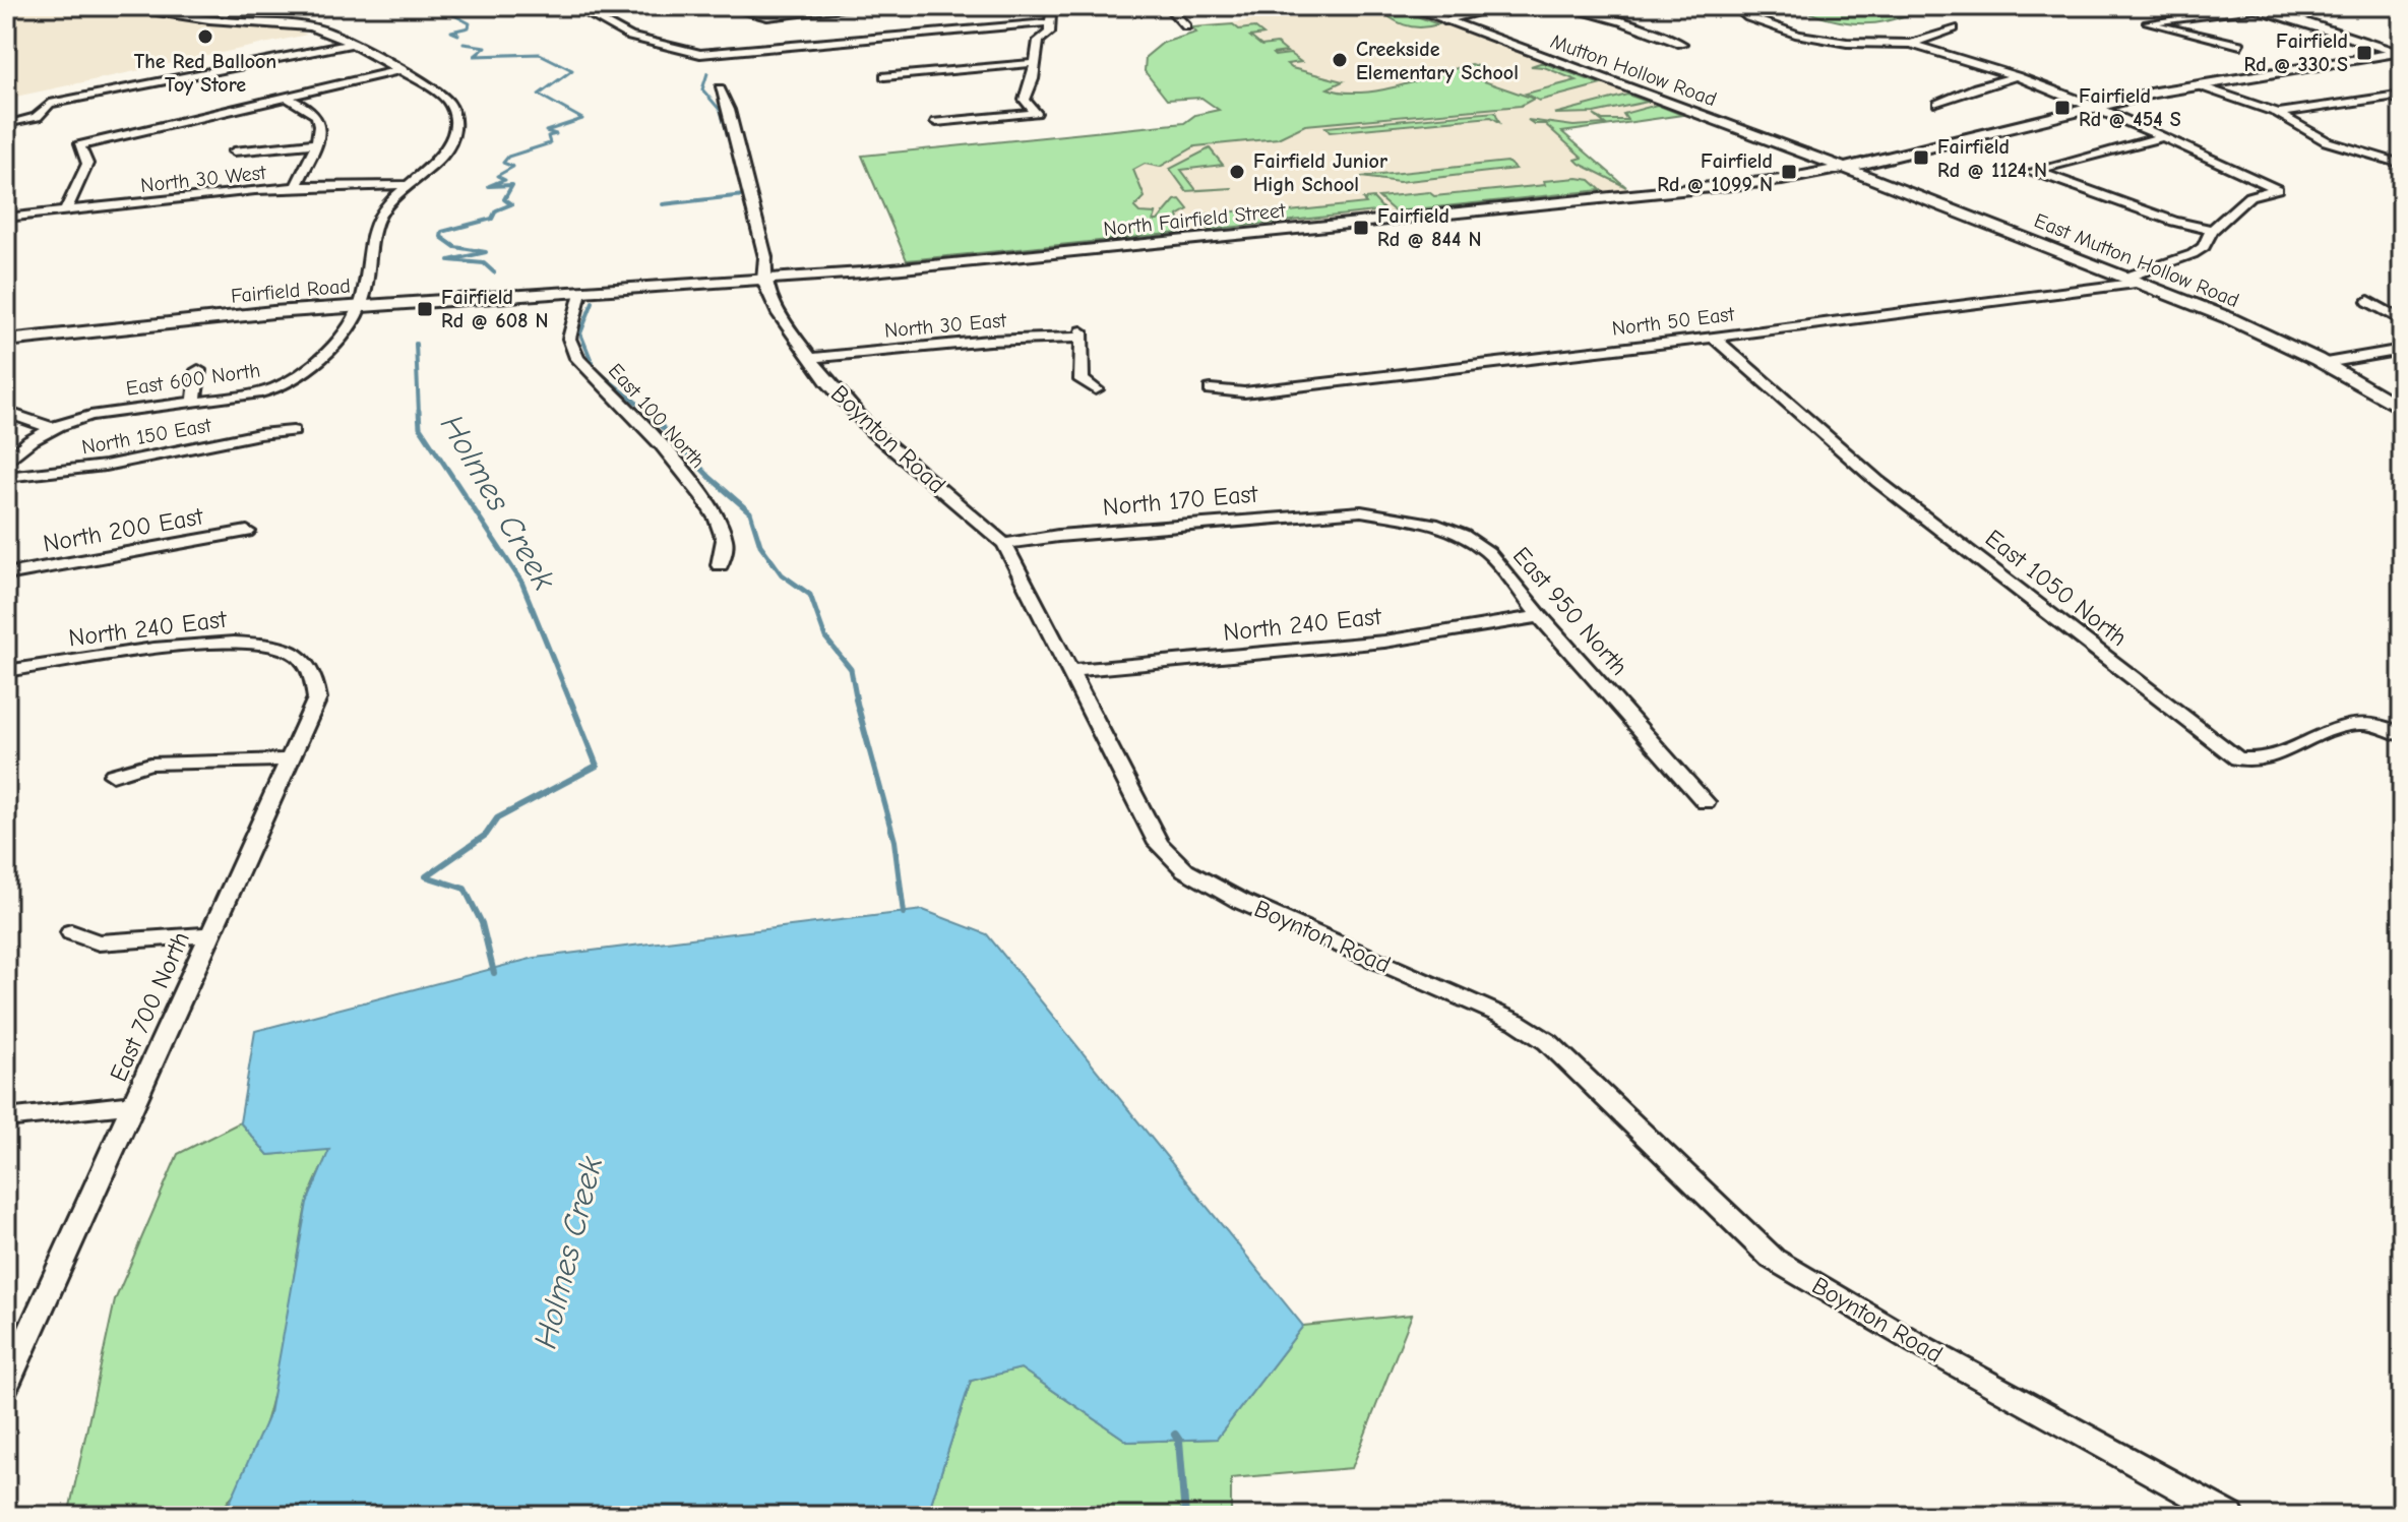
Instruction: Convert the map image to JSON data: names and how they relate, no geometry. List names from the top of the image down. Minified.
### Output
{"streets":{"street":["Mutton Hollow Road","North 30 West","North Fairfield Street","East Mutton Hollow Road","Fairfield Road","North 50 East","North 30 East","East 600 North","East 100 North","North 150 East","Boynton Road","North 170 East","North 200 East","East 1050 North","East 950 North","North 240 East","East 700 North"]},"crossings":[["Mutton Hollow Road","North Fairfield Street"],["Mutton Hollow Road","East Mutton Hollow Road"],["North 30 West","East 600 North"],["North Fairfield Street","East Mutton Hollow Road"],["North Fairfield Street","Fairfield Road"],["North Fairfield Street","East 100 North"],["North Fairfield Street","Boynton Road"],["East Mutton Hollow Road","North 50 East"],["Fairfield Road","East 600 North"],["Fairfield Road","East 100 North"],["North 50 East","East 1050 North"],["North 30 East","Boynton Road"],["Boynton Road","North 170 East"],["Boynton Road","North 240 East"],["North 170 East","East 950 North"],["East 950 North","North 240 East"],["North 240 East","East 700 North"]],"water":["Holmes Creek"],"places":{"other":["The Red Balloon Toy Store","Creekside Elementary School","Fairfield Junior High School"],"transit":["Fairfield Rd @ 330 S","Fairfield Rd @ 454 S","Fairfield Rd @ 1124 N","Fairfield Rd @ 1099 N","Fairfield Rd @ 844 N","Fairfield Rd @ 608 N"]}}
